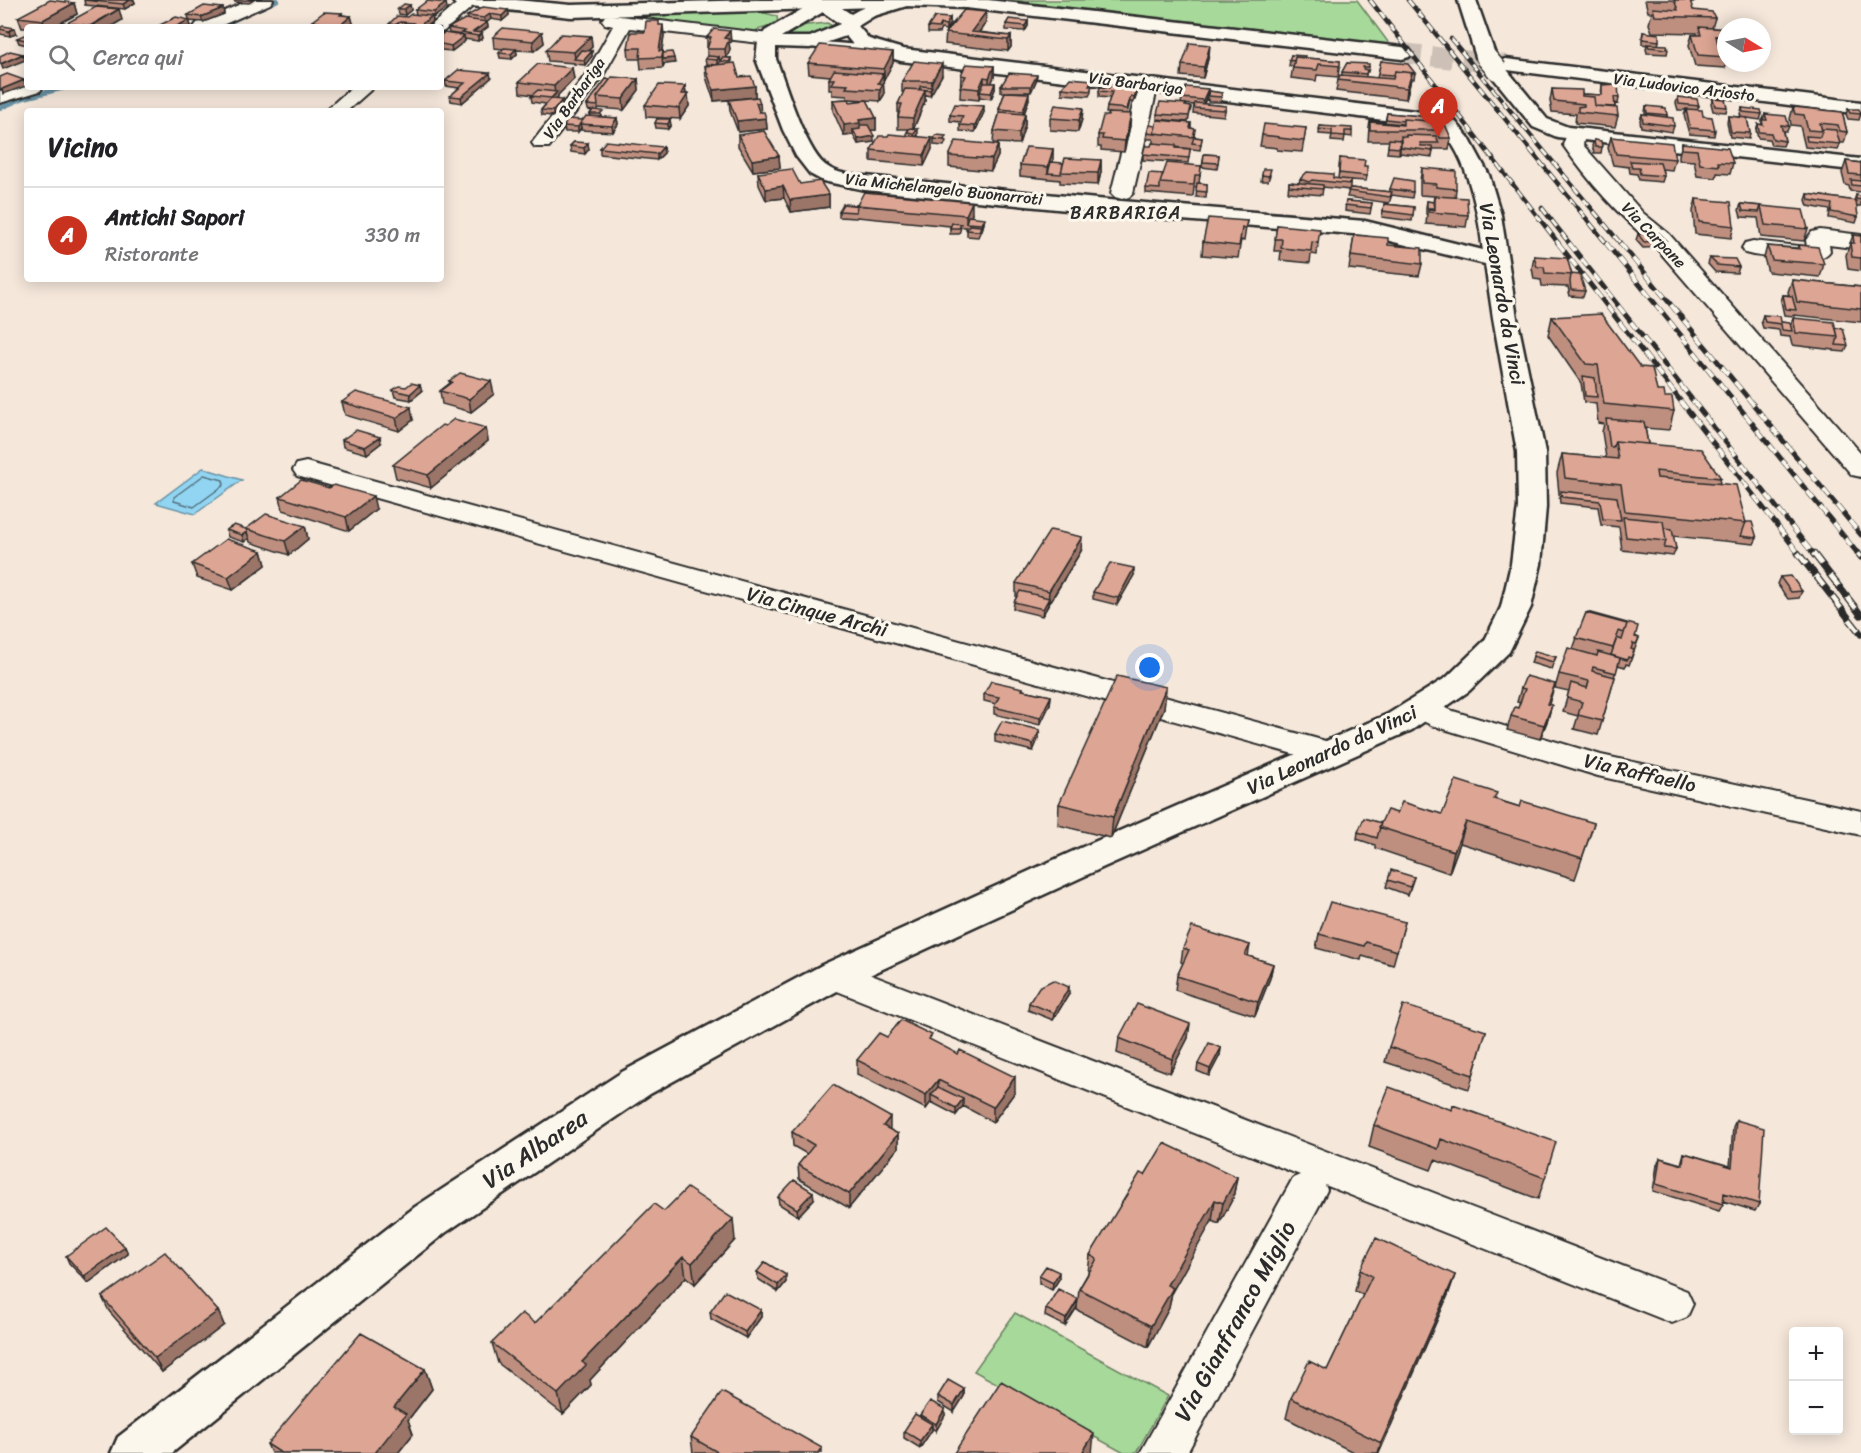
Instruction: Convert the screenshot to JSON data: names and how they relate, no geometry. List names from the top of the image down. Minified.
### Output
{"streets":{"street":["Via Barbariga","Via Ludovico Ariosto","Via Michelangelo Buonarroti","Via Carpane","Via Leonardo da Vinci","Via Cinque Archi","Via Raffaello","Via Albarea","Via Gianfranco Miglio"]},"crossings":[["Via Barbariga","Via Michelangelo Buonarroti"],["Via Barbariga","Via Leonardo da Vinci"],["Via Michelangelo Buonarroti","Via Leonardo da Vinci"],["Via Leonardo da Vinci","Via Cinque Archi"],["Via Leonardo da Vinci","Via Raffaello"],["Via Leonardo da Vinci","Via Albarea"]],"districts":["BARBARIGA"],"north":"right","page":{"search":"Cerca qui","pins":"A","heading":"Vicino","list":[{"mark":"A","name":"Antichi Sapori","note":"Ristorante","value":"330 m"}],"map_buttons":["+","−"]}}
